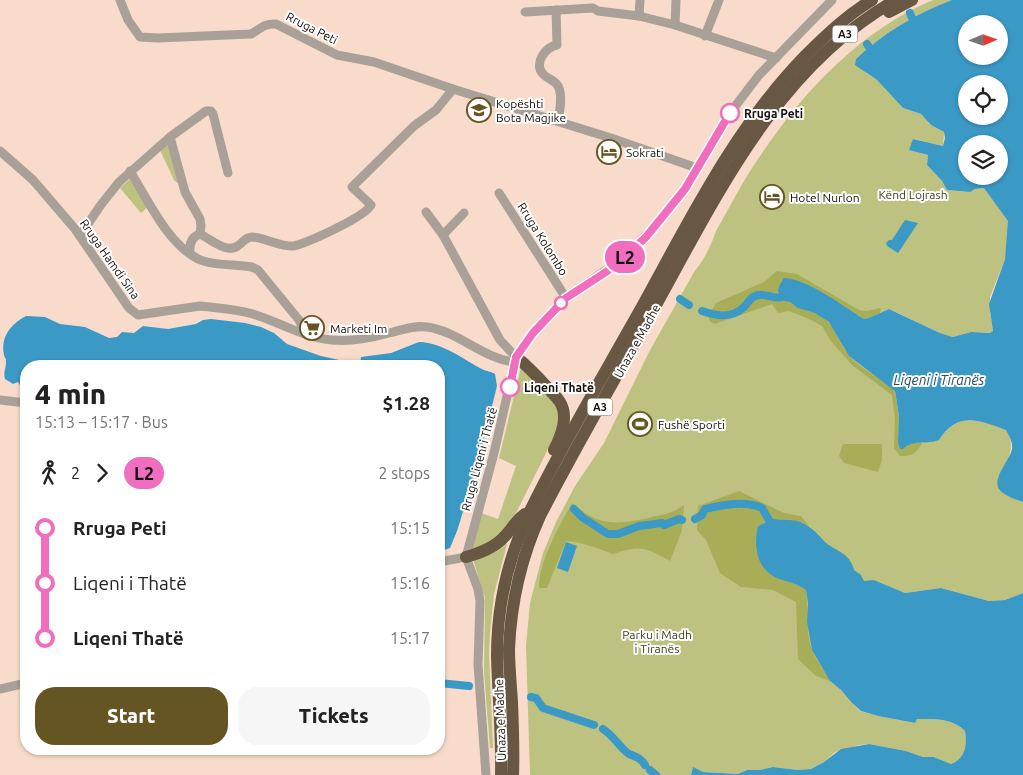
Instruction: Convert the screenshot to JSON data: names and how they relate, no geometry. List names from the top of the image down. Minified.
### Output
{"streets":{"highway":["A3","Unaza e Madhe"],"street":["Rruga Peti","Rruga Kolombo","Rruga Hamdi Sina","Rruga Liqeni i Thatë"]},"crossings":[["Rruga Peti","Rruga Liqeni i Thatë"],["Rruga Kolombo","Rruga Liqeni i Thatë"],["Rruga Hamdi Sina","Rruga Liqeni i Thatë"]],"water":["Liqeni i Tiranës"],"parks":["Kënd Lojrash","Parku i Madh i Tiranës"],"places":{"school or university":["Kopështi Bota Magjike"],"other":["Rruga Peti","Liqeni Thatë"],"hotel":["Sokrati","Hotel Nurlon"],"supermarket":["Marketi Im"],"sports":["Fushë Sporti"]},"lines":["bus line L2"],"north":"right","page":{"on_map":"L2","heading":["4 min","15:13 – 15:17 · Bus","$1.28"],"legs":["2","L2","2 stops"],"list":[{"name":"Rruga Peti","value":"15:15"},{"name":"Liqeni i Thatë","value":"15:16"},{"name":"Liqeni Thatë","value":"15:17"}],"buttons":["Start","Tickets"]}}
